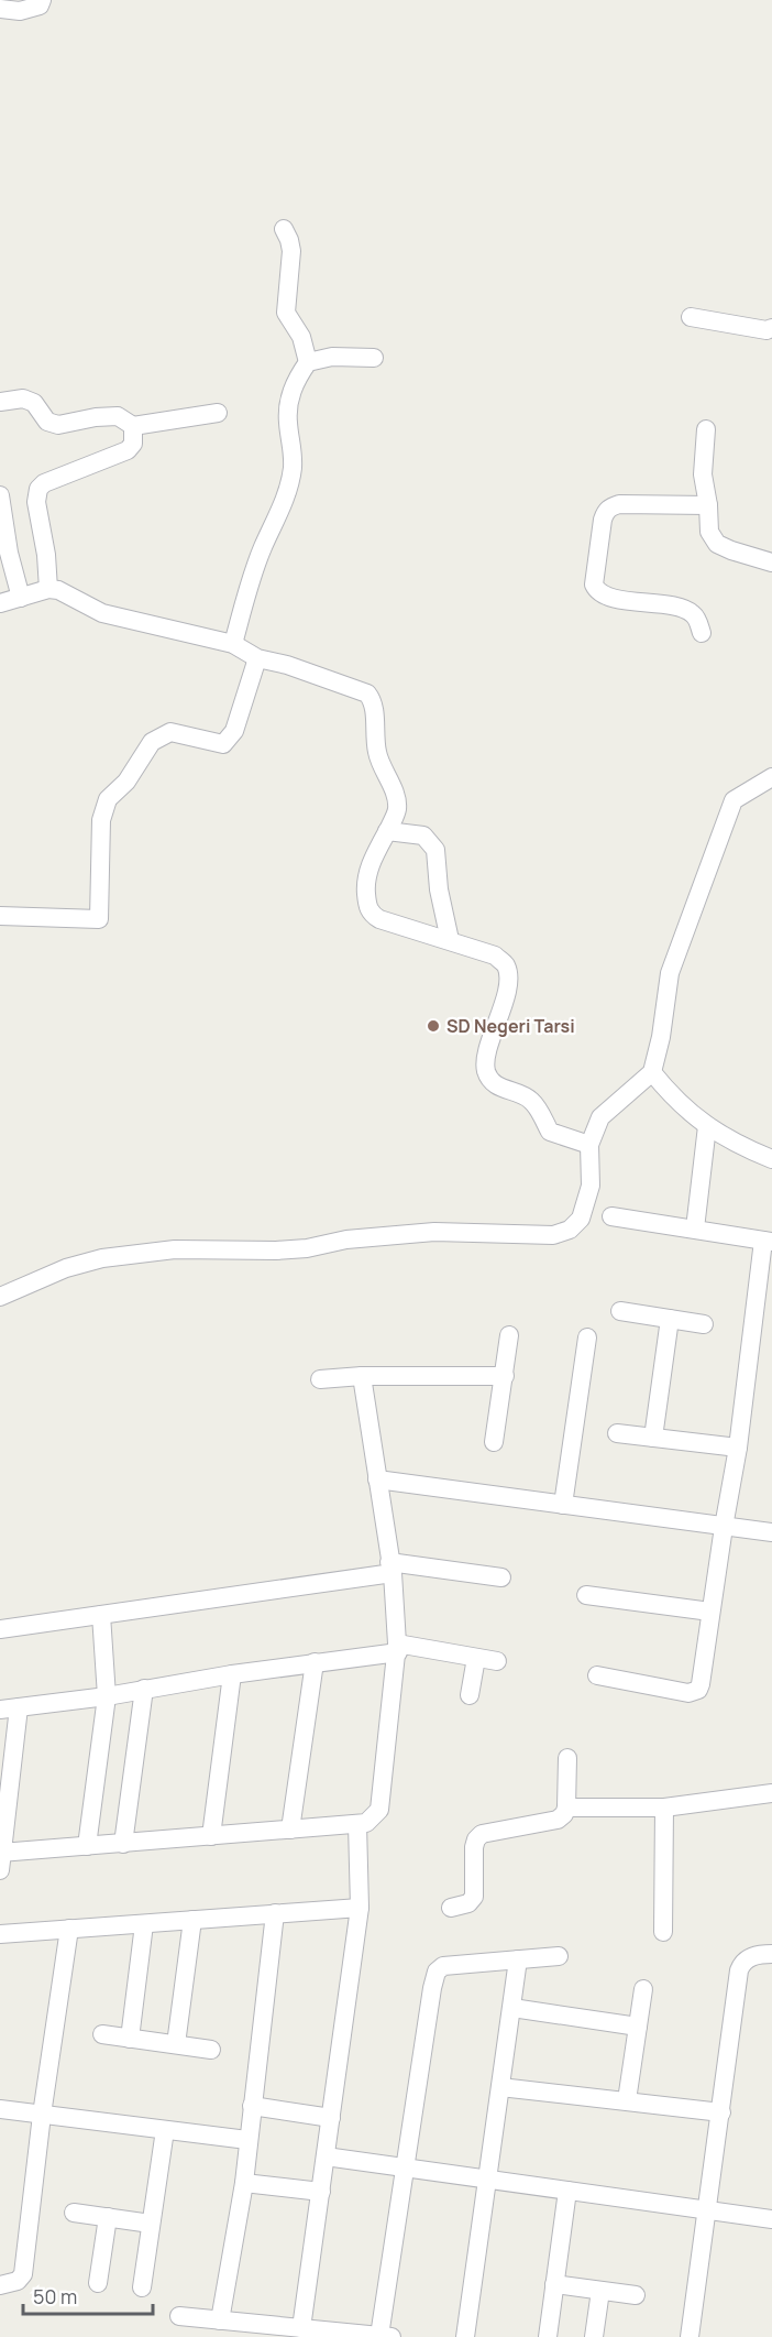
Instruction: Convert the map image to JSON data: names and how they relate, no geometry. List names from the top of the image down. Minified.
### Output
{"places":["SD Negeri Tarsi"],"scale_bar":"50 m"}
